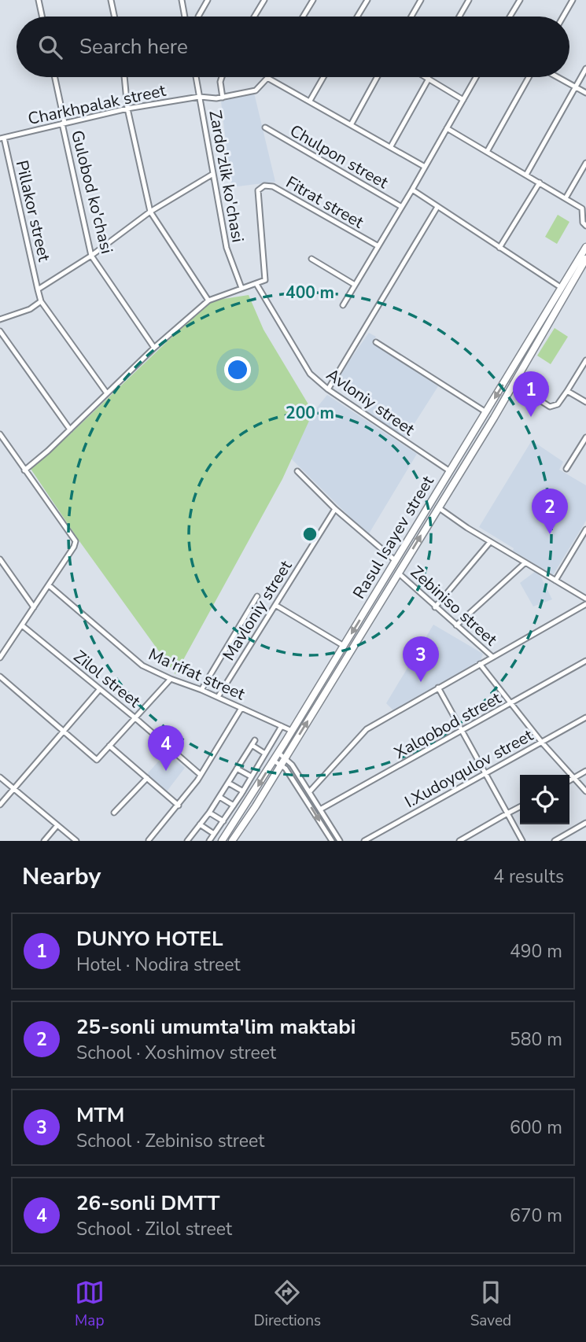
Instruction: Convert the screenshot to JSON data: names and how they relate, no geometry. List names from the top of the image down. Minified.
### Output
{"streets":{"main road":["Rasul Isayev street"],"street":["Charkhpalak street","Chulpon street","Zardo'zlik ko'chasi","Gulobod ko'chasi","Fitrat street","Pillakor street","Avloniy street","Zebiniso street","Mavloniy street","Ma'rifat street","Zilol street","Хalqobod street","I.Хudoyqulov street"]},"crossings":[["Charkhpalak street","Zardo'zlik ko'chasi"],["Charkhpalak street","Gulobod ko'chasi"],["Charkhpalak street","Pillakor street"],["Fitrat street","Avloniy street"],["Avloniy street","Rasul Isayev street"],["Rasul Isayev street","Zebiniso street"],["Rasul Isayev street","Ma'rifat street"],["Mavloniy street","Ma'rifat street"]],"page":{"search":"Search here","pins":["1","2","3","4"],"heading":["Nearby","4 results"],"list":[{"mark":"1","name":"DUNYO HOTEL","note":"Hotel · Nodira street","value":"490 m"},{"mark":"2","name":"25-sonli umumta'lim maktabi","note":"School · Xoshimov street","value":"580 m"},{"mark":"3","name":"MTM","note":"School · Zebiniso street","value":"600 m"},{"mark":"4","name":"26-sonli DMTT","note":"School · Zilol street","value":"670 m"}],"nav":["Map","Directions","Saved"]},"rings":["400 m","200 m"]}
